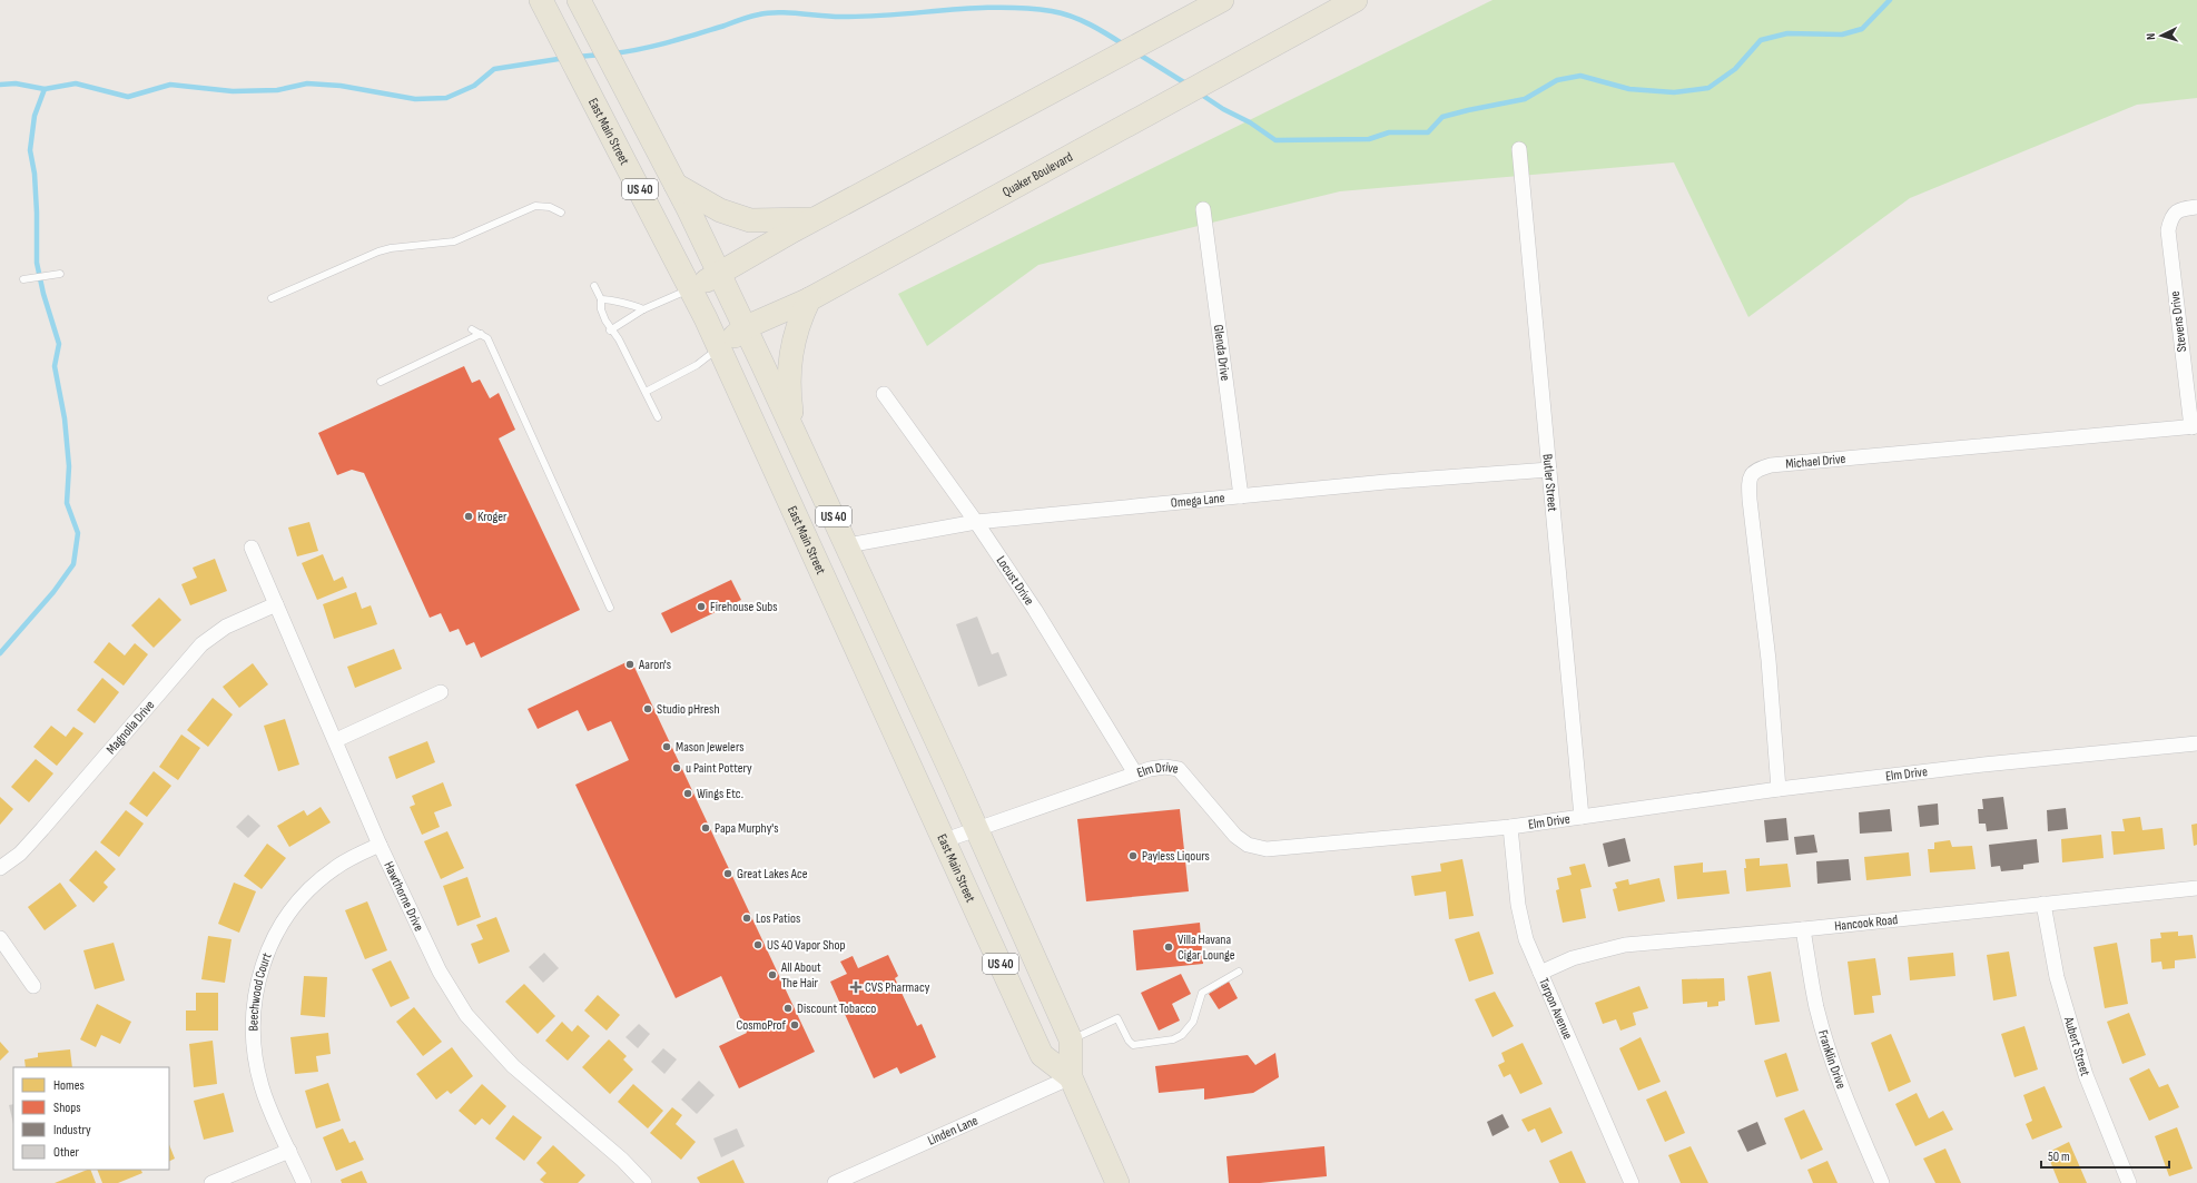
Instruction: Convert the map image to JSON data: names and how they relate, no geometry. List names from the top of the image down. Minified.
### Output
{"streets":{"main road":["East Main Street","Quaker Boulevard","US 40"],"street":["Stevens Drive","Glenda Drive","Michael Drive","Butler Street","Omega Lane","Locust Drive","Magnolia Drive","Elm Drive","Hawthorne Drive","Hancook Road","Beechwood Court","Tarpon Avenue","Aubert Street","Franklin Drive","Linden Lane"]},"crossings":[["East Main Street","Quaker Boulevard"],["East Main Street","Omega Lane"],["East Main Street","Elm Drive"],["East Main Street","Linden Lane"],["Stevens Drive","Michael Drive"],["Glenda Drive","Omega Lane"],["Michael Drive","Elm Drive"],["Butler Street","Omega Lane"],["Butler Street","Elm Drive"],["Omega Lane","Locust Drive"],["Locust Drive","Elm Drive"],["Magnolia Drive","Hawthorne Drive"],["Elm Drive","Tarpon Avenue"],["Hawthorne Drive","Beechwood Court"],["Hancook Road","Tarpon Avenue"],["Hancook Road","Aubert Street"],["Hancook Road","Franklin Drive"]],"places":{"other":["Kroger","Firehouse Subs","Aaron's","Studio pHresh","Mason Jewelers","u Paint Pottery","Wings Etc.","Papa Murphy's","Payless Liqours","Great Lakes Ace","Los Patios","US 40 Vapor Shop","Villa Havana Cigar Lounge","All About The Hair","Discount Tobacco","CosmoProf"],"health":["CVS Pharmacy"]},"legend":["Homes","Shops","Industry","Other"],"scale_bar":"50 m","north":"left"}
